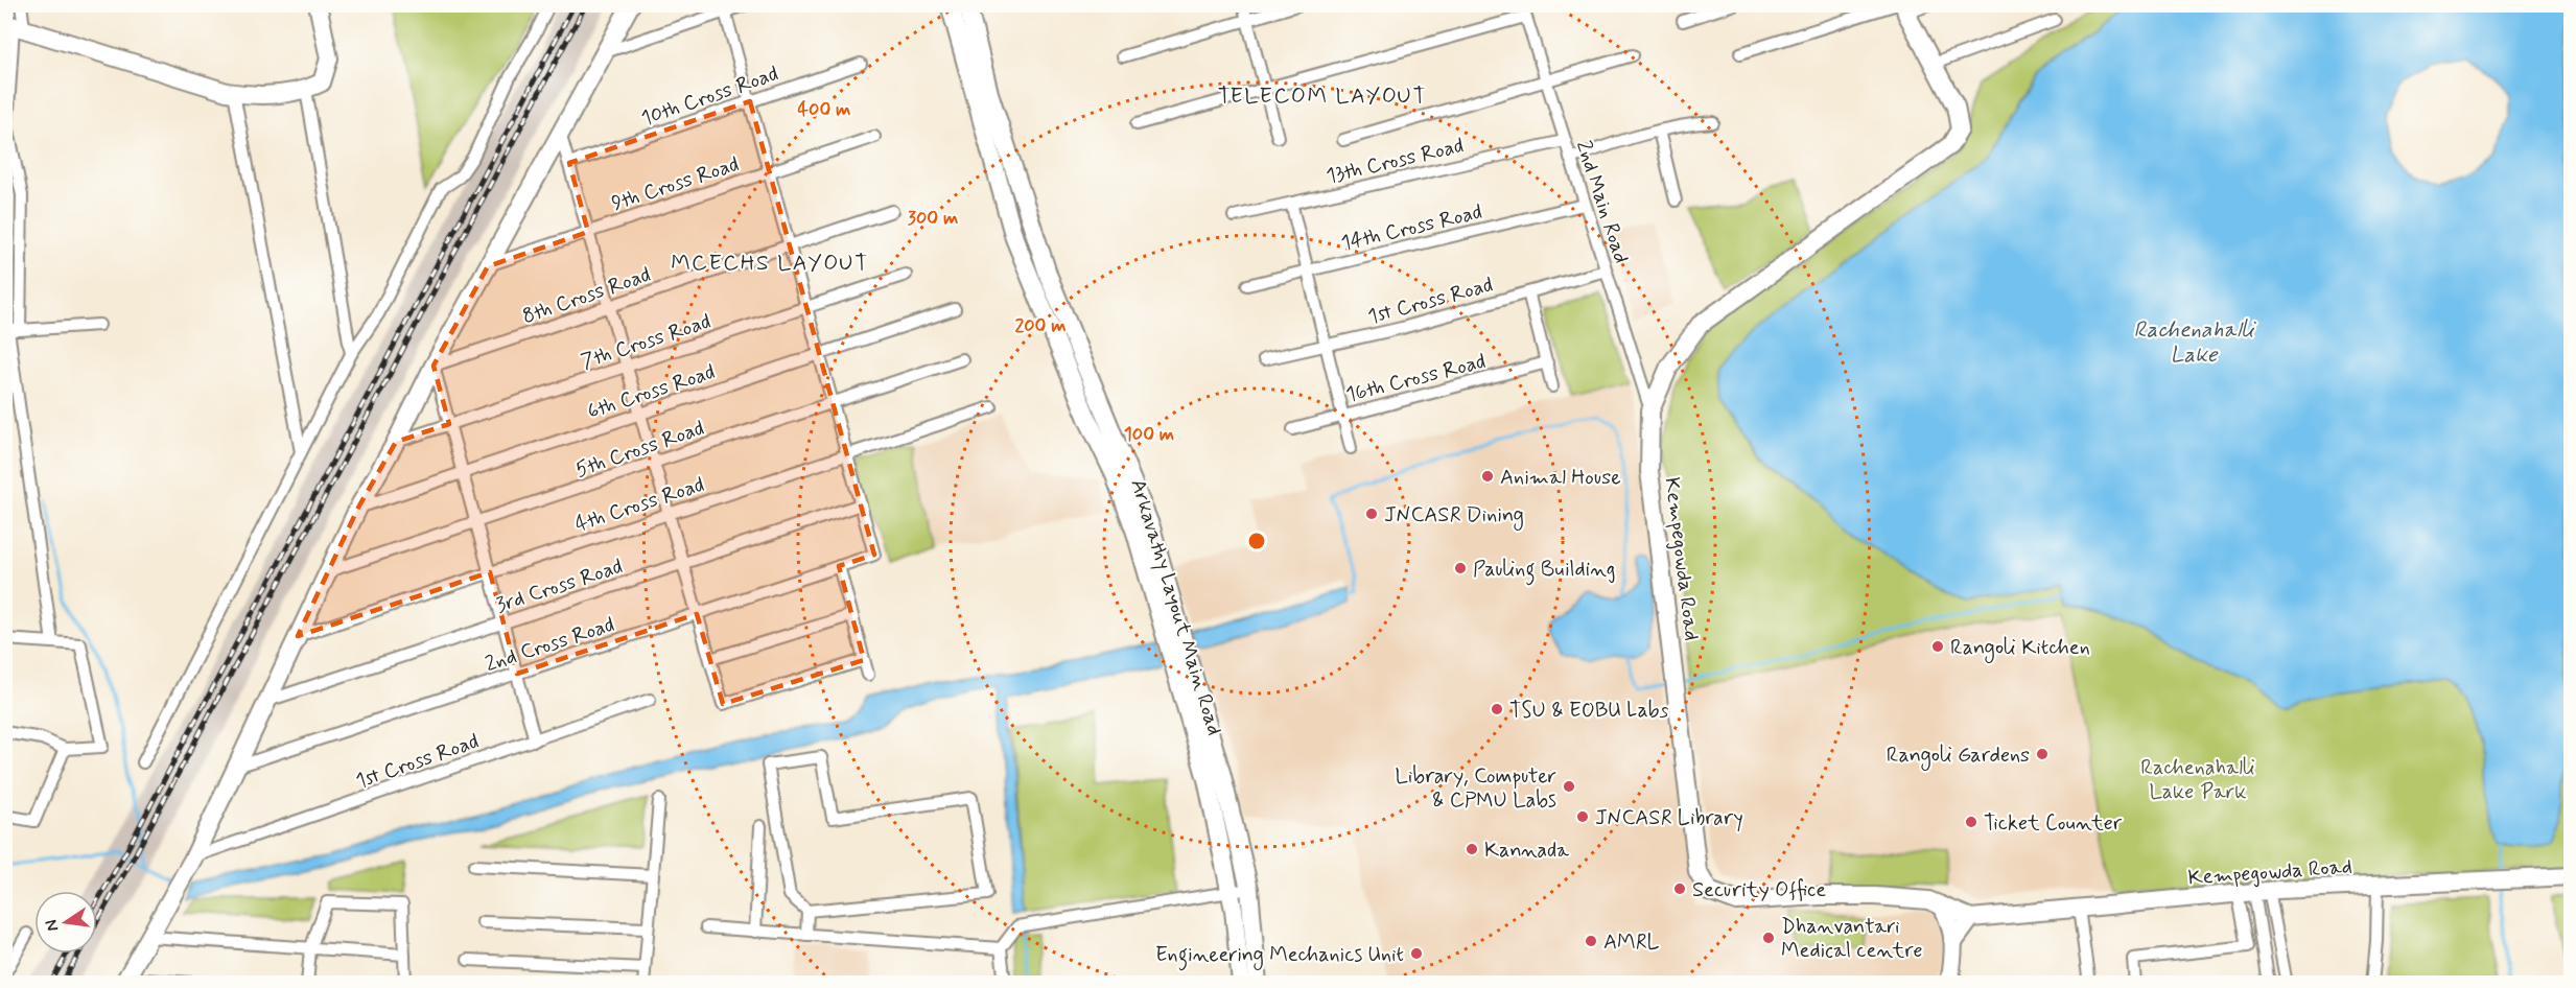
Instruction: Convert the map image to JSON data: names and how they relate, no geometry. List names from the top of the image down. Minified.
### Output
{"streets":{"street":["10th Cross Road","13th Cross Road","9th Cross Road","2nd Main Road","14th Cross Road","8th Cross Road","1st Cross Road","7th Cross Road","16th Cross Road","6th Cross Road","5th Cross Road","4th Cross Road","Kempegowda Road","3rd Cross Road","Arkavathy Layout Main Road","2nd Cross Road"]},"crossings":[["13th Cross Road","2nd Main Road"],["2nd Main Road","14th Cross Road"],["2nd Main Road","1st Cross Road"],["2nd Main Road","Kempegowda Road"],["3rd Cross Road","2nd Cross Road"]],"districts":["TELECOM LAYOUT","MCECHS LAYOUT"],"water":["Rachenahalli Lake"],"parks":["Rachenahalli Lake Park"],"places":["Animal House","JNCASR Dining","Pauling Building","Rangoli Kitchen","TSU & EOBU Labs","Rangoli Gardens","Library, Computer & CPMU Labs","JNCASR Library","Ticket Counter","Kannada","Security Office","Dhanvantari Medical centre","AMRL","Engineering Mechanics Unit"],"north":"left","rings":["400 m","300 m","200 m","100 m"]}
